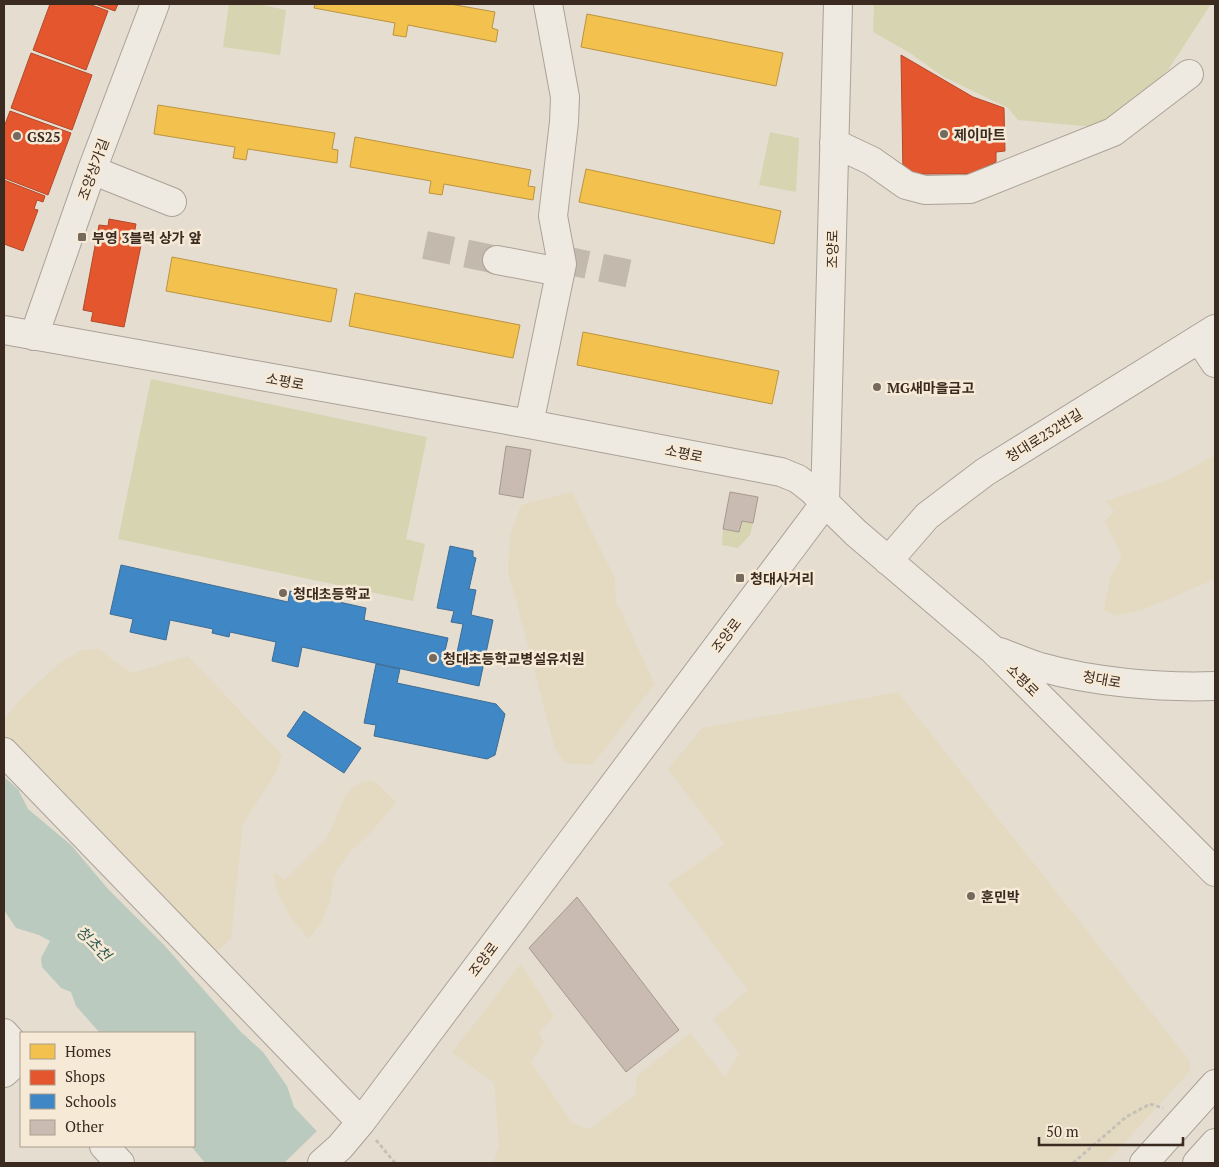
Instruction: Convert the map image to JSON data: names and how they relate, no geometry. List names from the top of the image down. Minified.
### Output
{"streets":{"street":["조양상가길","조양로","소평로","청대로232번길","청대로"]},"crossings":[["조양상가길","소평로"],["조양로","소평로"],["소평로","청대로232번길"],["소평로","청대로"]],"water":["청초천"],"places":{"other":["제이마트","GS25","MG새마을금고","청대초등학교","청대초등학교병설유치원","훈민박"],"transit":["부영 3블럭 상가 앞","청대사거리"]},"legend":["Homes","Shops","Schools","Other"],"scale_bar":"50 m"}
